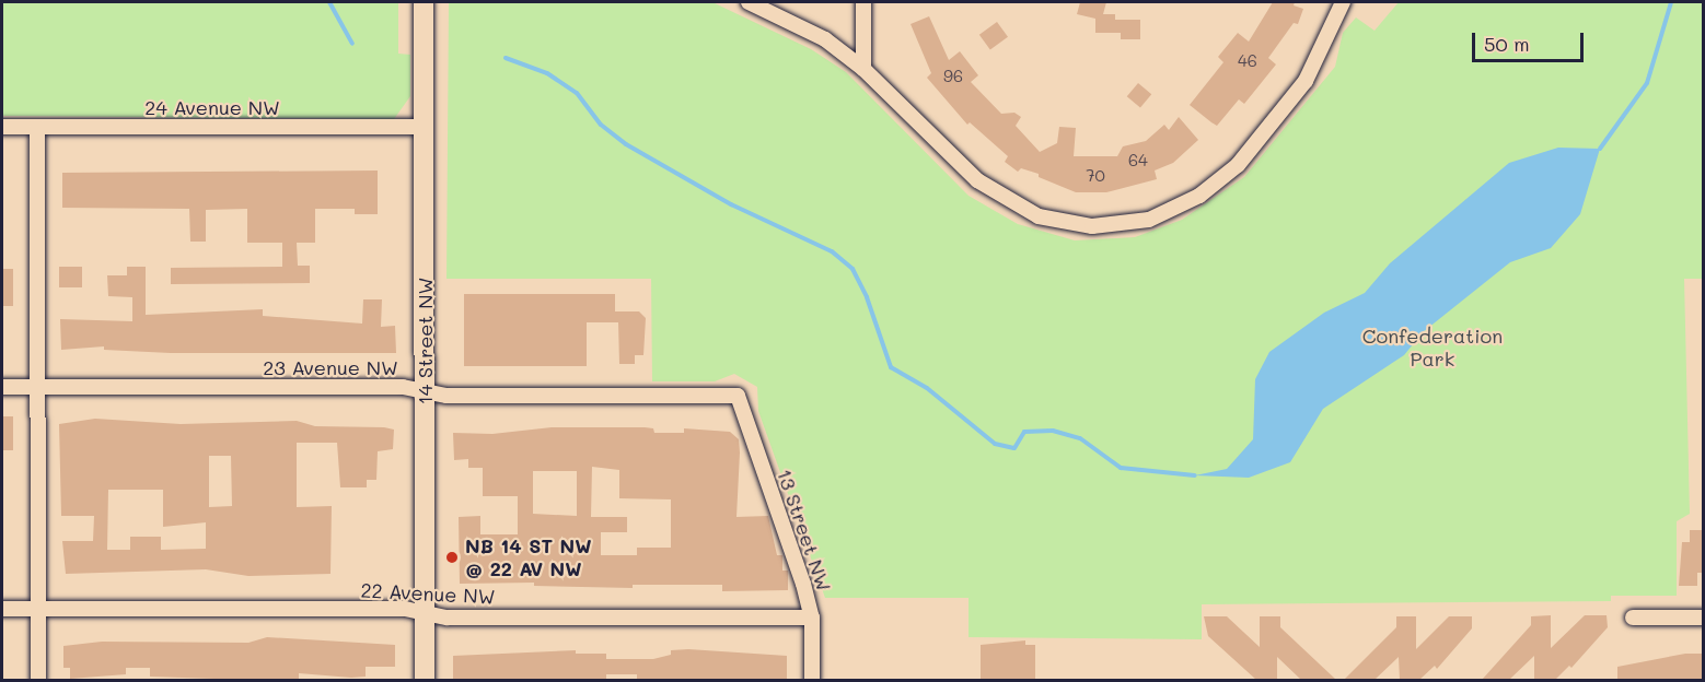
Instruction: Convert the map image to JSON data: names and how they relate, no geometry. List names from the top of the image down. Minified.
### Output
{"streets":{"main road":["14 Street NW"],"street":["24 Avenue NW","23 Avenue NW","13 Street NW","22 Avenue NW"]},"crossings":[["24 Avenue NW","14 Street NW"],["14 Street NW","23 Avenue NW"],["14 Street NW","22 Avenue NW"],["23 Avenue NW","13 Street NW"],["13 Street NW","22 Avenue NW"]],"parks":["Confederation Park"],"places":["NB 14 ST NW @ 22 AV NW"],"house_numbers":["46","96","64","70"],"scale_bar":"50 m"}
